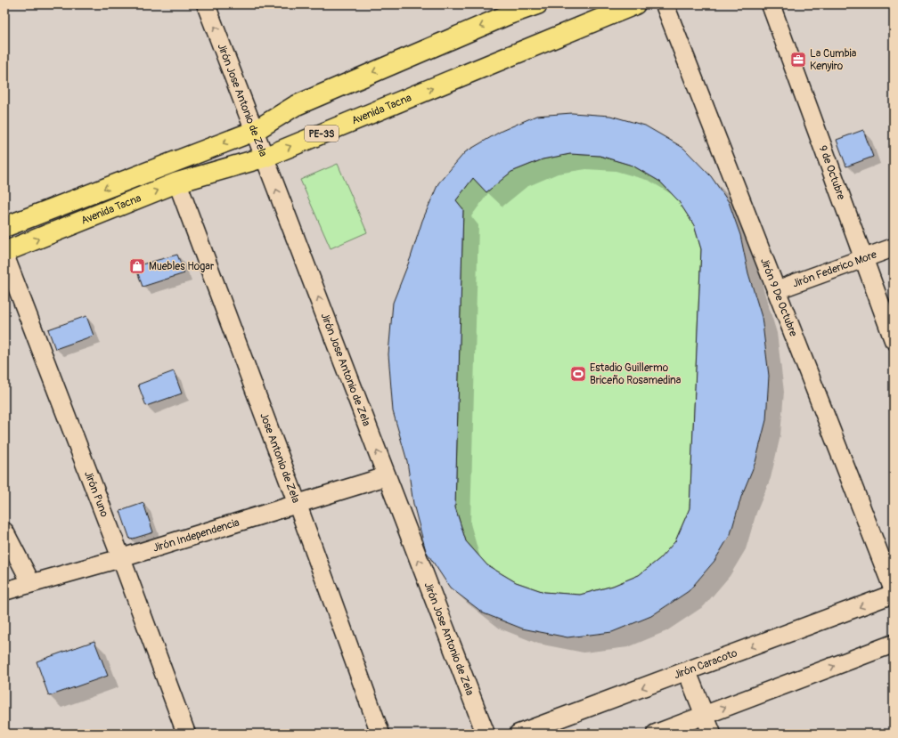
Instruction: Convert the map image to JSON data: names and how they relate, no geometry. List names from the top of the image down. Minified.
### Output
{"streets":{"highway":["Avenida Tacna","PE-3S"],"street":["Jirón Jose Antonio de Zela","9 de Octubre","Jirón Federico More","Jirón 9 De Octubre","Jose Antonio de Zela","Jirón Puno","Jirón Independencia","Jirón Caracoto"]},"crossings":[["Jirón Jose Antonio de Zela","Avenida Tacna"],["Jirón Jose Antonio de Zela","Jirón Independencia"],["Avenida Tacna","Jose Antonio de Zela"],["Avenida Tacna","Jirón Puno"],["9 de Octubre","Jirón Federico More"],["Jirón Federico More","Jirón 9 De Octubre"],["Jose Antonio de Zela","Jirón Independencia"],["Jirón Puno","Jirón Independencia"]],"one_way":["Jirón Jose Antonio de Zela"],"places":{"office":["La Cumbia Kenyiro"],"shop":["Muebles Hogar"],"sports":["Estadio Guillermo Briceño Rosamedina"]}}
